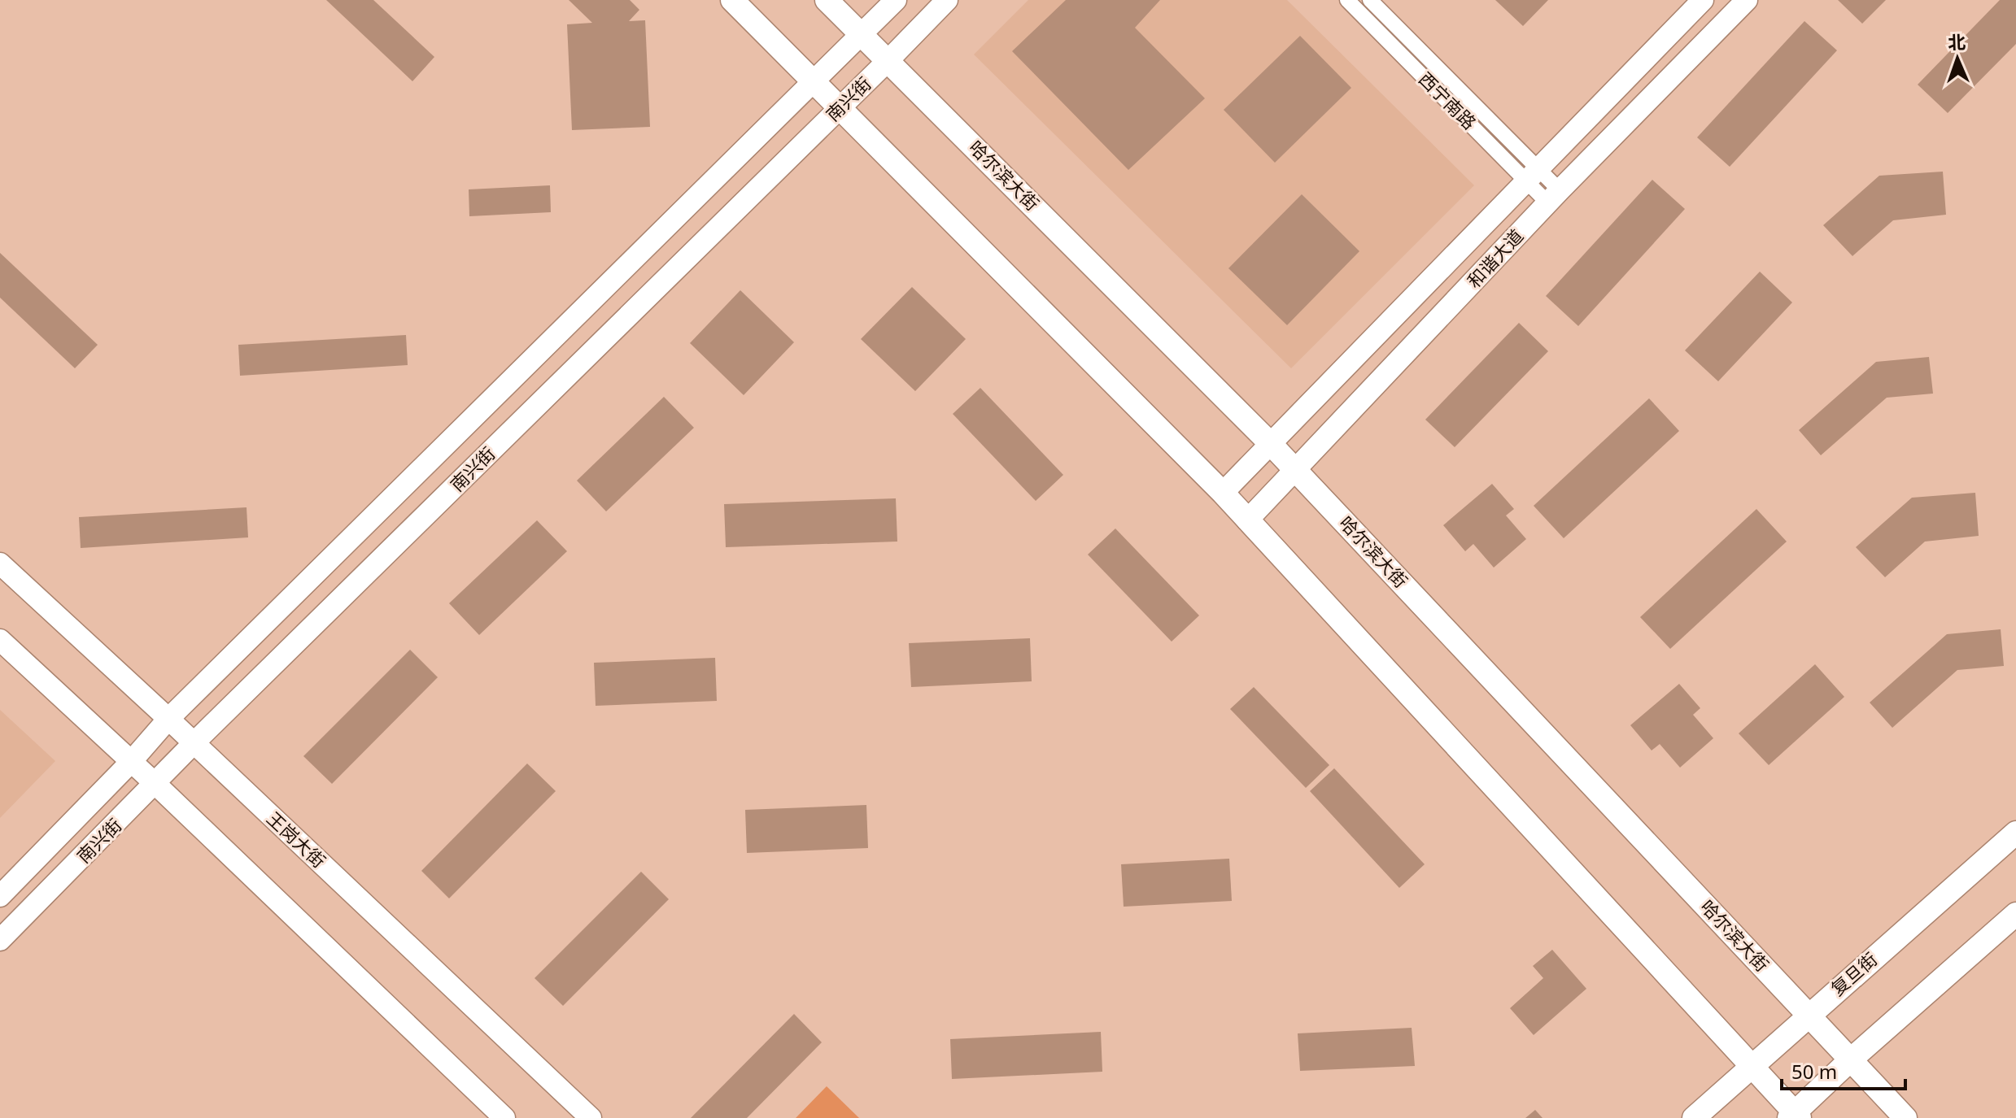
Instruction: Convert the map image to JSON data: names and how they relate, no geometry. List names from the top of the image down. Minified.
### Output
{"streets":{"main road":["南兴街","哈尔滨大街","和谐大道","王岗大街","复旦街"],"street":["西宁南路"]},"crossings":[["南兴街","哈尔滨大街"],["南兴街","王岗大街"],["西宁南路","和谐大道"],["哈尔滨大街","和谐大道"],["哈尔滨大街","复旦街"]],"scale_bar":"50 m","north":"top"}
